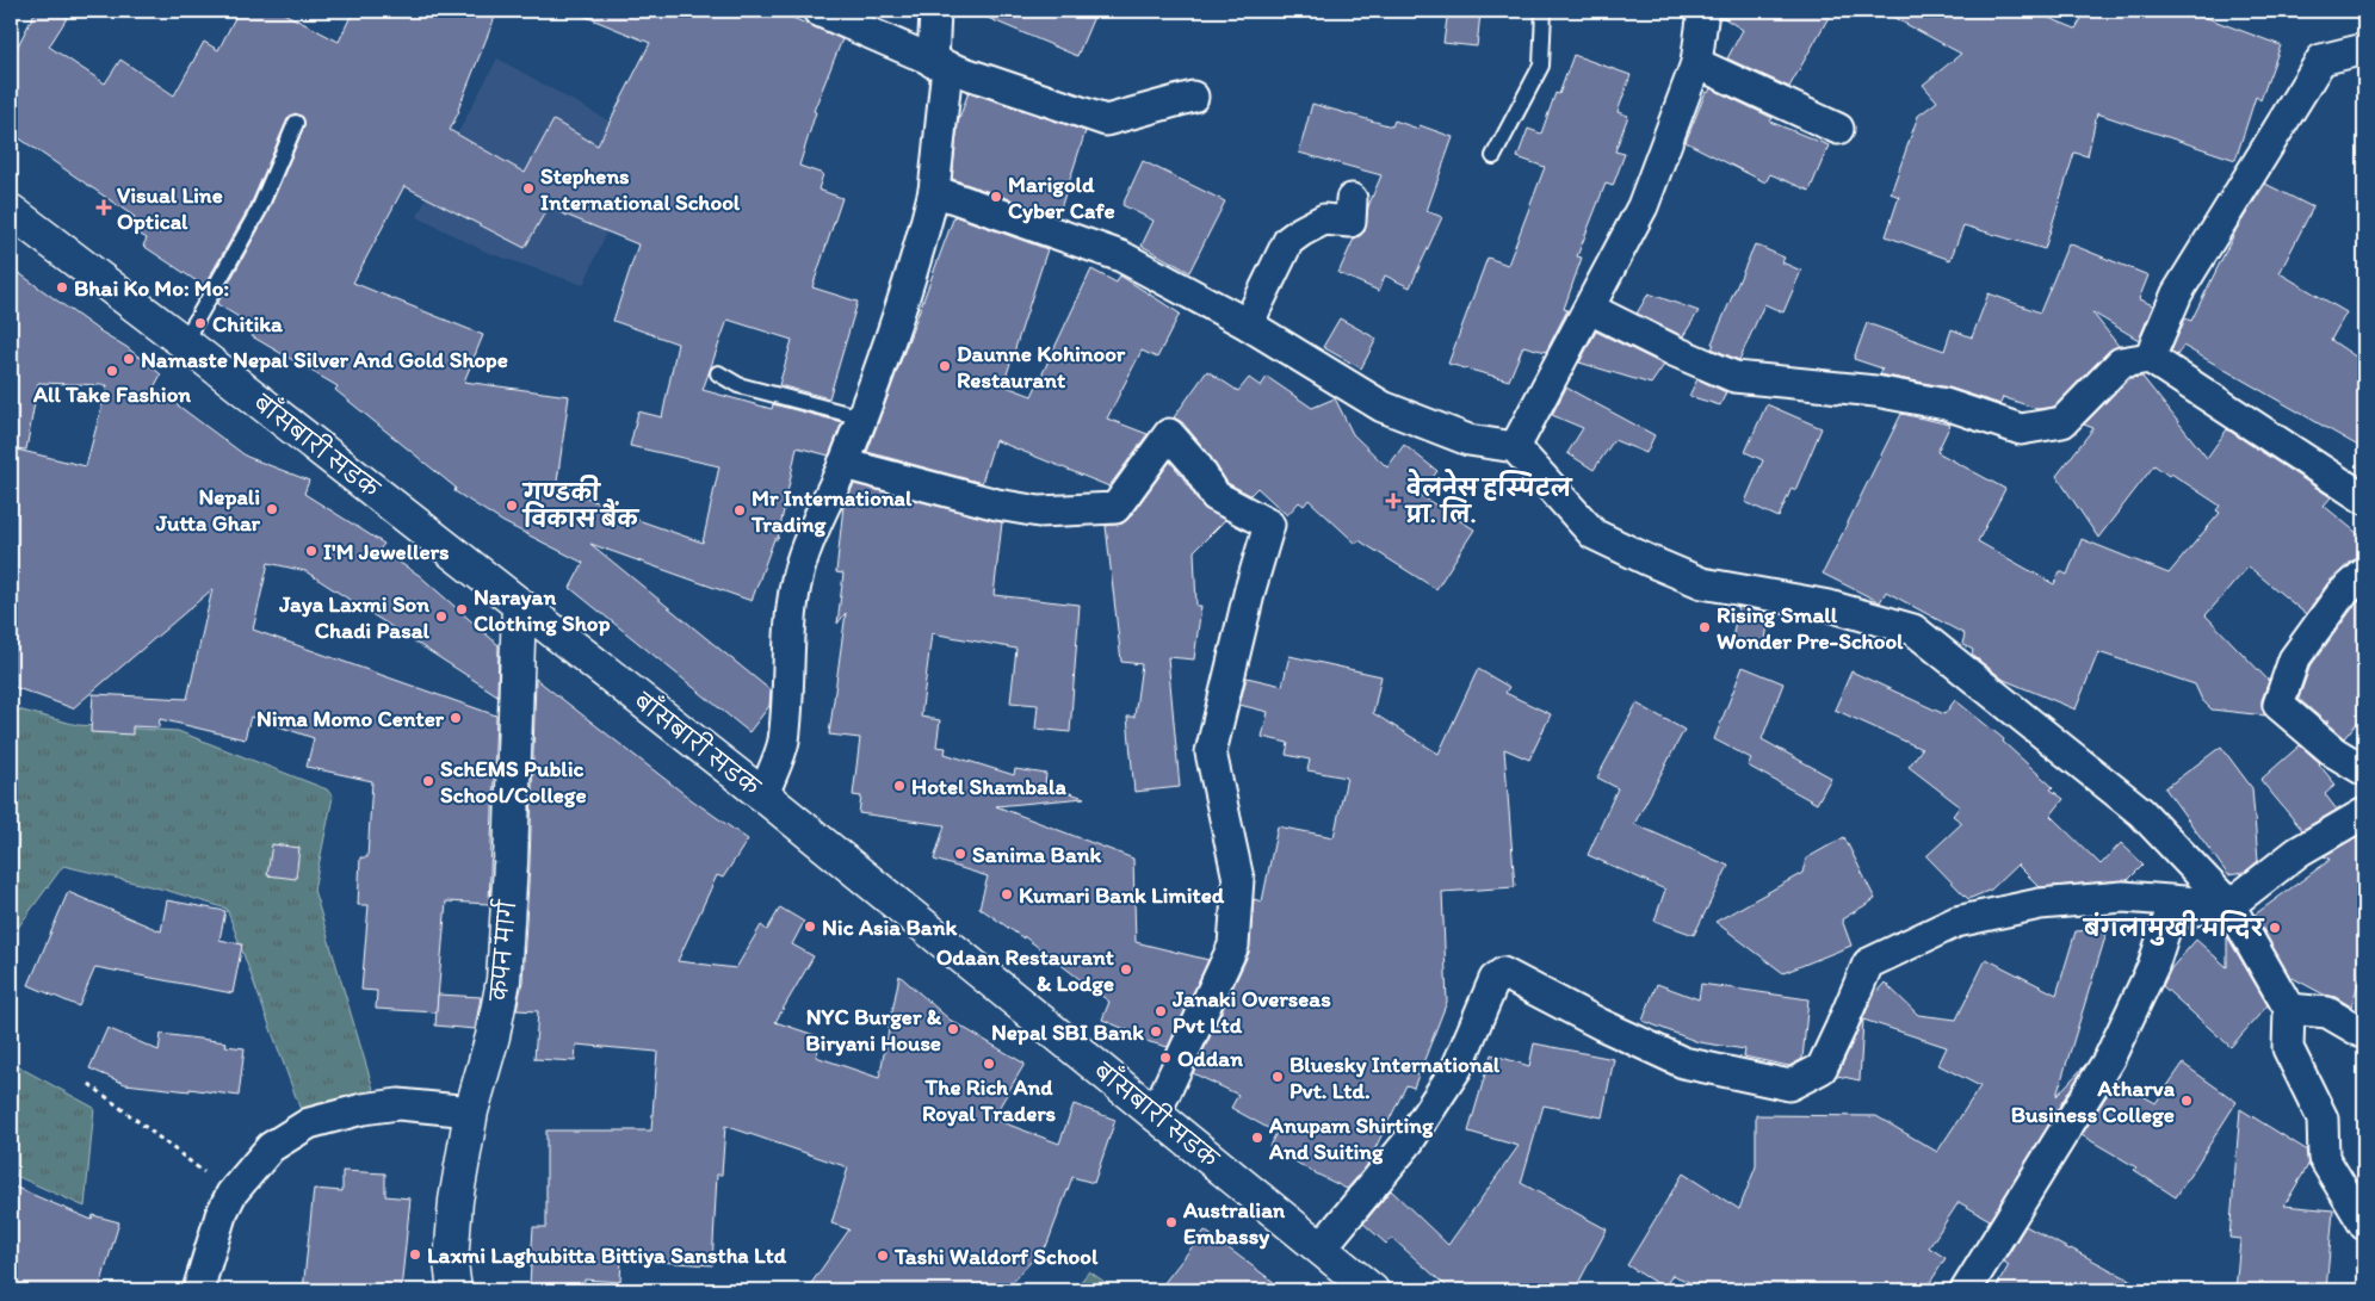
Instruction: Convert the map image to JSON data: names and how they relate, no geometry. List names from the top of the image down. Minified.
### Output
{"streets":{"main road":["बाँसबारी सडक","कपन मार्ग"]},"crossings":[["बाँसबारी सडक","कपन मार्ग"]],"places":{"other":["Stephens International School","Marigold Cyber Cafe","Bhai Ko Mo: Mo:","Chitika","Namaste Nepal Silver And Gold Shope","Daunne Kohinoor Restaurant","All Take Fashion","गण्डकी विकास बैंक","Nepali Jutta Ghar","Mr International Trading","I'M Jewellers","Narayan Clothing Shop","Jaya Laxmi Son Chadi Pasal","Rising Small Wonder Pre-School","Nima Momo Center","SchEMS Public School/College","Hotel Shambala","Sanima Bank","Kumari Bank Limited","Nic Asia Bank","बंगलामुखी मन्दिर","Odaan Restaurant & Lodge","Janaki Overseas Pvt Ltd","NYC Burger & Biryani House","Nepal SBI Bank","Oddan","The Rich And Royal Traders","Bluesky International Pvt. Ltd.","Atharva Business College","Anupam Shirting And Suiting","Australian Embassy","Laxmi Laghubitta Bittiya Sanstha Ltd","Tashi Waldorf School"],"health":["Visual Line Optical","वेलनेस हस्पिटल प्रा. लि."]}}
